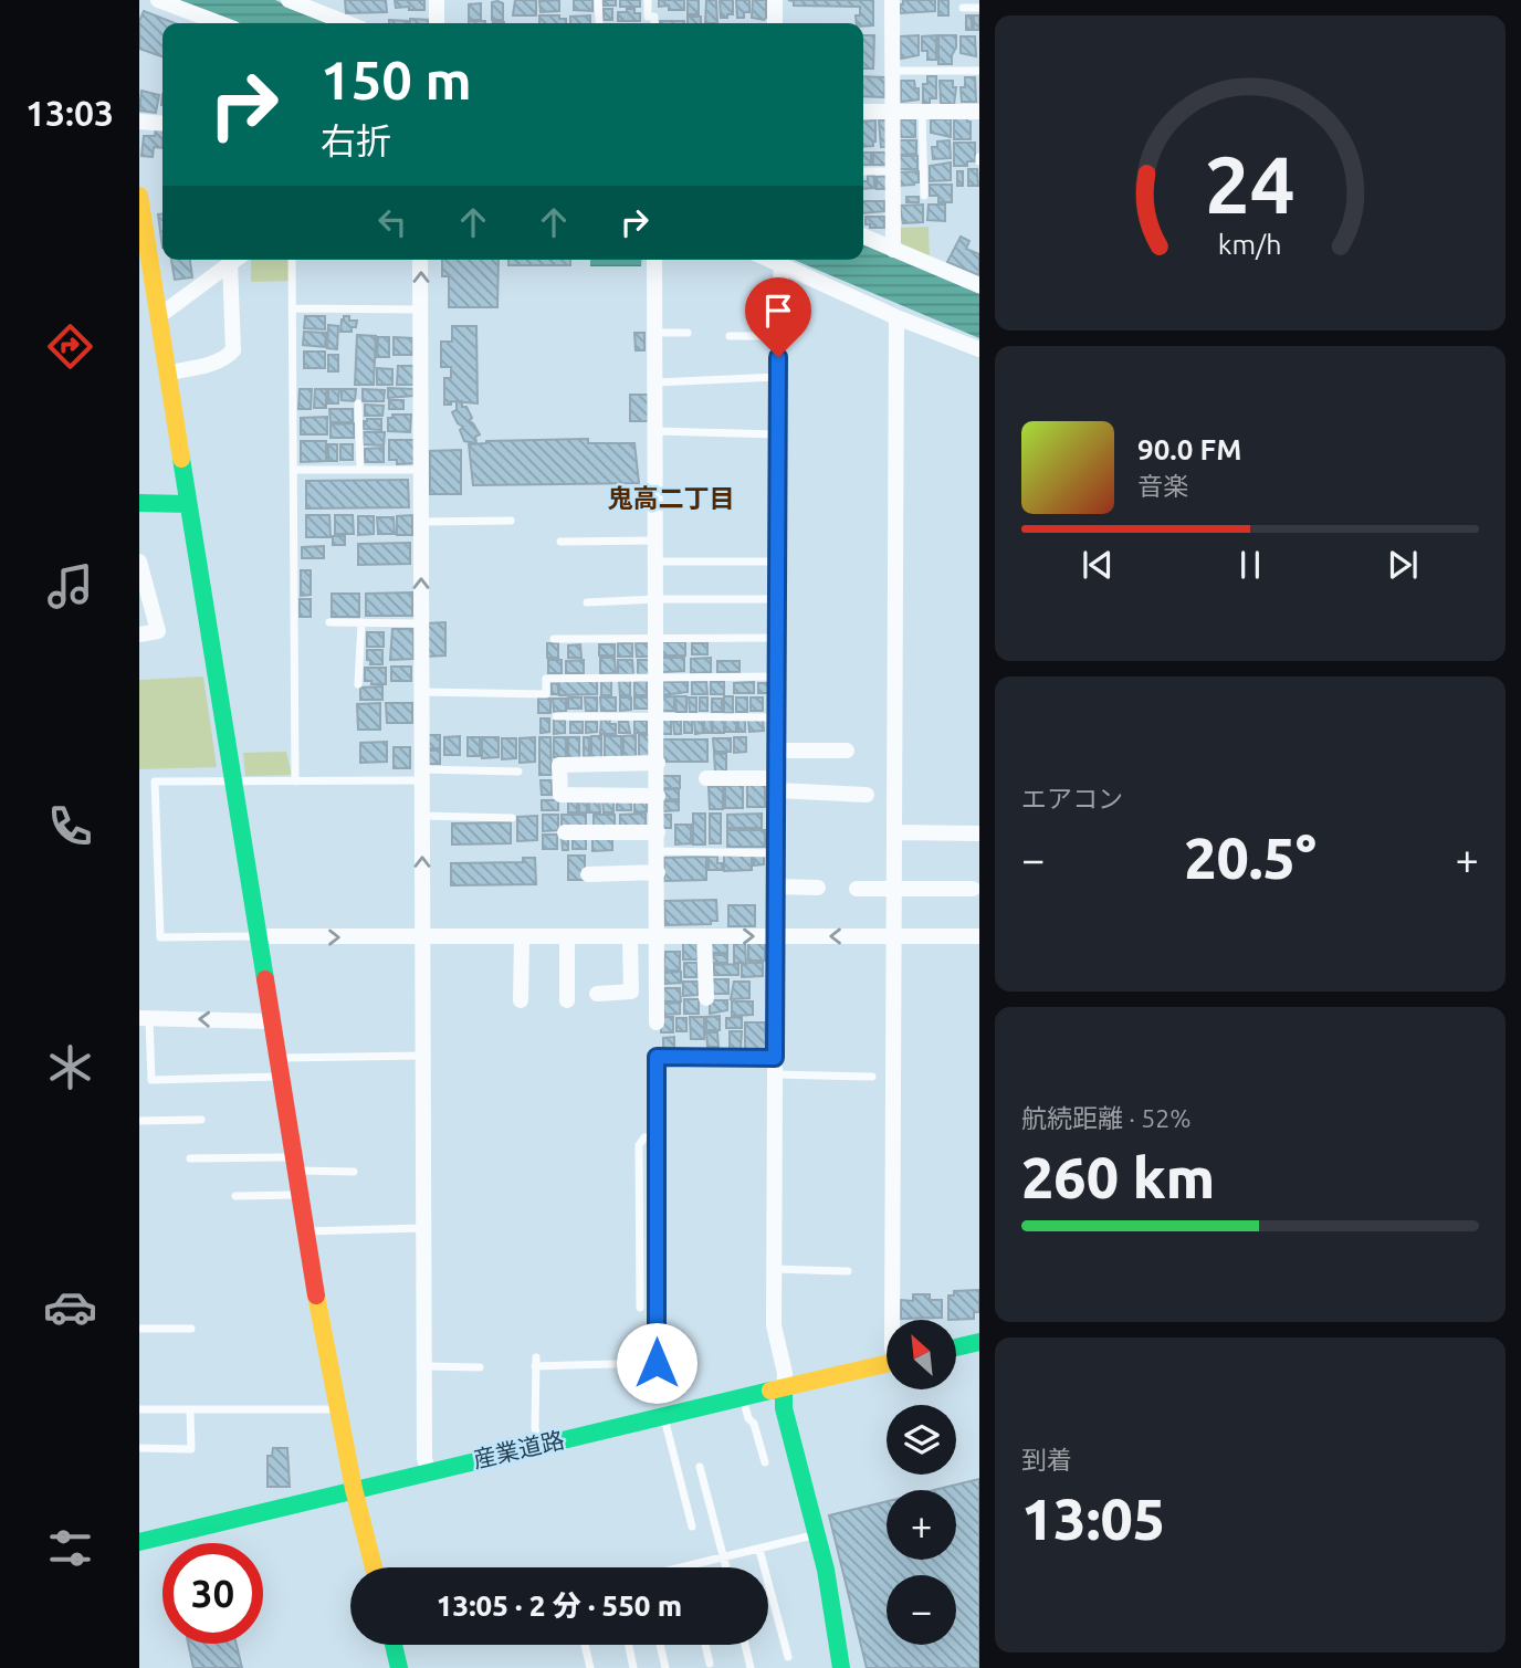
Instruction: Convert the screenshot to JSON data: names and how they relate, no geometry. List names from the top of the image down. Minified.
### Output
{"streets":{"street":["産業道路"]},"districts":["鬼高二丁目"],"north":"top left","page":{"tabs":"13:03","turn":["150 m","右折"],"song":["90.0 FM","音楽"],"tile":["エアコン",["航続距離 · 52%","260 km"],["到着","13:05"]],"heat":["−","20.5°","+"],"map_buttons":["+","−"],"limit":"30","trip":"13:05 · 2 分 · 550 m","gauge":["24","km/h"]}}
